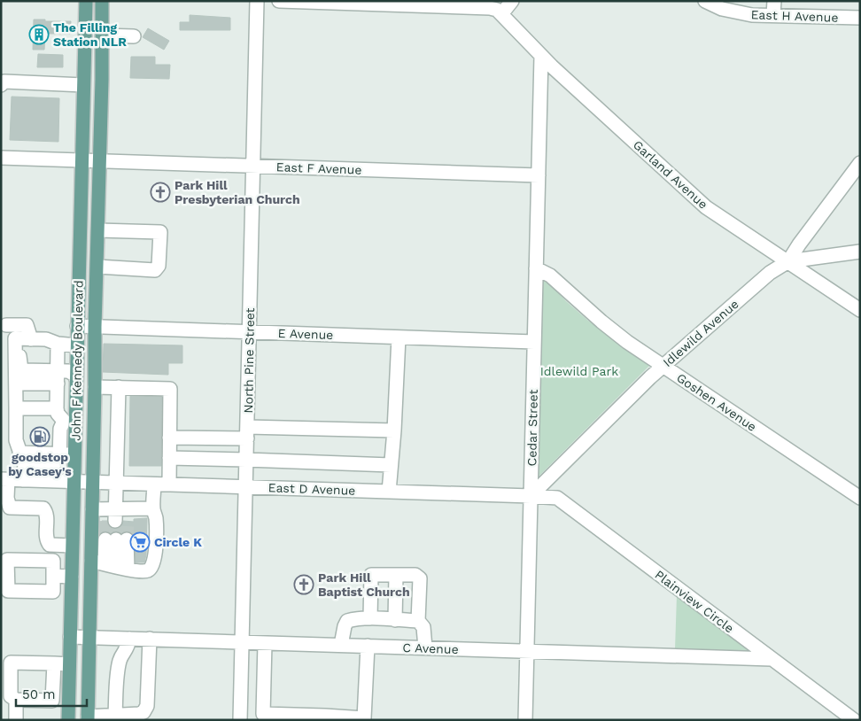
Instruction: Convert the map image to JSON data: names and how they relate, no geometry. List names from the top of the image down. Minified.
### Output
{"streets":{"main road":["John F Kennedy Boulevard"],"street":["East H Avenue","East F Avenue","Garland Avenue","Idlewild Avenue","E Avenue","North Pine Street","Goshen Avenue","Cedar Street","East D Avenue","Plainview Circle","C Avenue"]},"crossings":[["East F Avenue","John F Kennedy Boulevard"],["East F Avenue","North Pine Street"],["East F Avenue","Cedar Street"],["Garland Avenue","Idlewild Avenue"],["Garland Avenue","Cedar Street"],["Idlewild Avenue","Goshen Avenue"],["Idlewild Avenue","Cedar Street"],["Idlewild Avenue","East D Avenue"],["Idlewild Avenue","Plainview Circle"],["E Avenue","John F Kennedy Boulevard"],["E Avenue","North Pine Street"],["E Avenue","Cedar Street"],["John F Kennedy Boulevard","East D Avenue"],["John F Kennedy Boulevard","C Avenue"],["North Pine Street","East D Avenue"],["North Pine Street","C Avenue"],["Goshen Avenue","Cedar Street"],["Cedar Street","East D Avenue"],["Cedar Street","Plainview Circle"],["Cedar Street","C Avenue"],["East D Avenue","Plainview Circle"],["Plainview Circle","C Avenue"]],"parks":["Idlewild Park"],"places":{"building":["The Filling Station NLR"],"church":["Park Hill Presbyterian Church","Park Hill Baptist Church"],"fuel station":["goodstop by Casey's"],"supermarket":["Circle K"]},"scale_bar":"50 m"}
